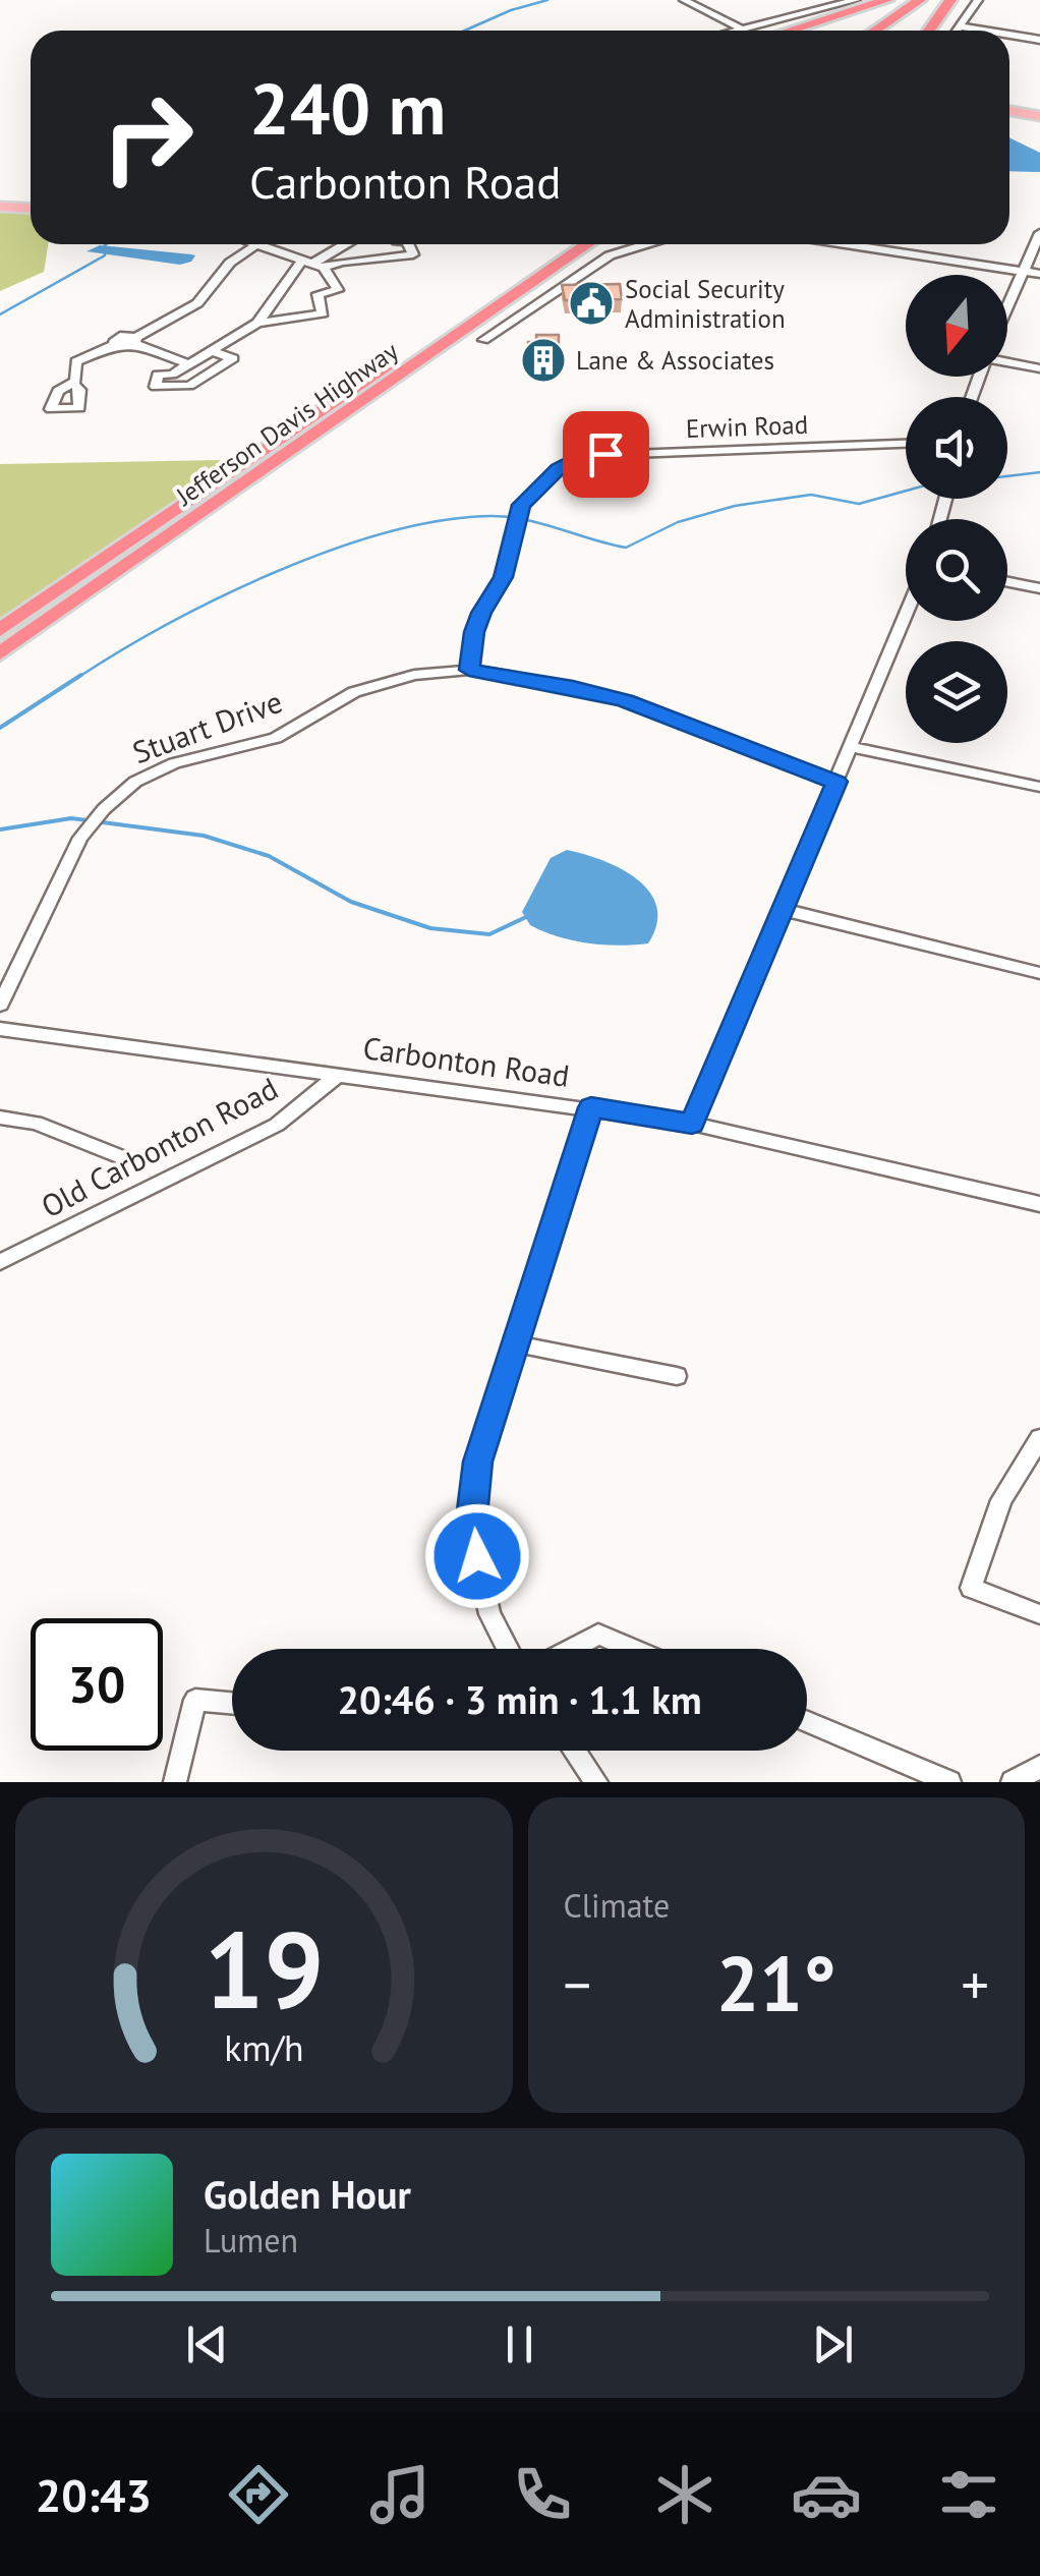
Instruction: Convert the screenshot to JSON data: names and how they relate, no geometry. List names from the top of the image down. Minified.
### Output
{"streets":{"highway":["Jefferson Davis Highway"],"street":["Erwin Road","Stuart Drive","Carbonton Road","Old Carbonton Road"]},"crossings":[["Erwin Road","Stuart Drive"],["Carbonton Road","Old Carbonton Road"]],"places":{"public building":["Social Security Administration"],"building":["Lane & Associates"]},"north":"bottom","page":{"turn":["240 m","Carbonton Road"],"limit":"30","trip":"20:46 · 3 min · 1.1 km","tile":"Climate","heat":["−","21°","+"],"song":["Golden Hour","Lumen"],"tabs":"20:43","gauge":["19","km/h"]}}
